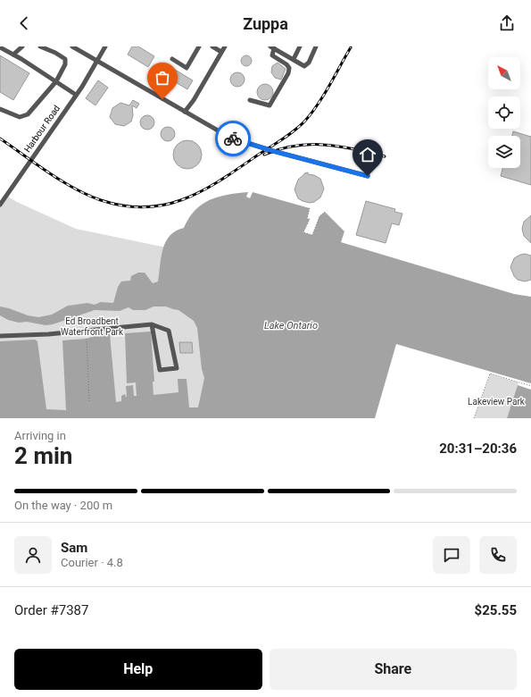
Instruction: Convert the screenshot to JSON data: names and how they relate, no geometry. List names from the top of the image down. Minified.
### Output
{"streets":{"street":["Harbour Road"]},"water":["Lake Ontario"],"parks":["Ed Broadbent Waterfront Park","Lakeview Park"],"north":"top left","page":{"header":"Zuppa","heading":["2 min","Arriving in","20:31–20:36"],"panel":["Sam","Courier · 4.8","Order #7387","$25.55"],"bar":"On the way · 200 m","buttons":["Help","Share"]}}
